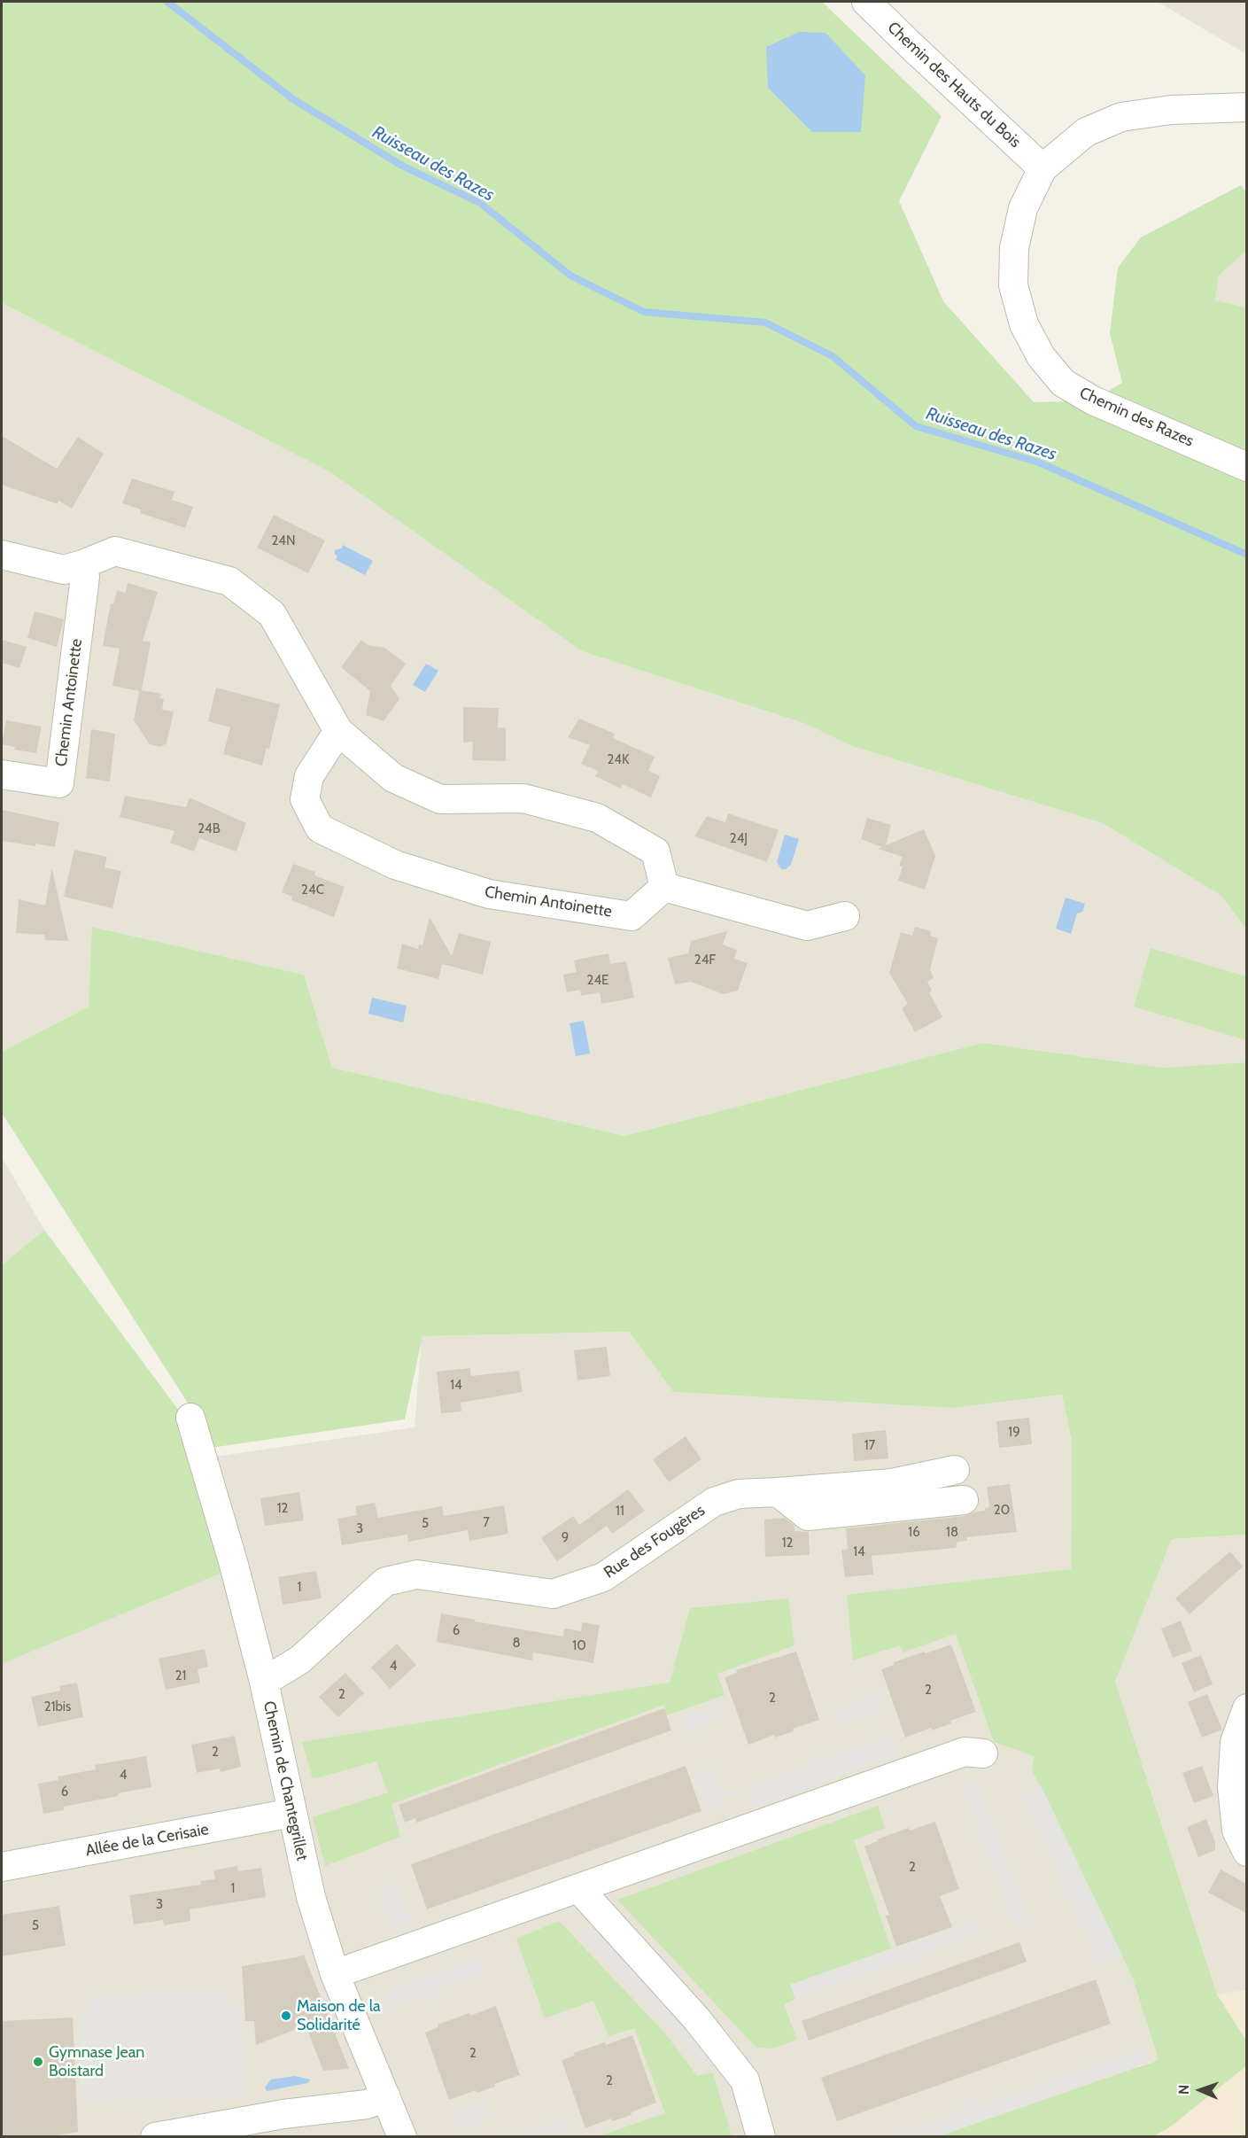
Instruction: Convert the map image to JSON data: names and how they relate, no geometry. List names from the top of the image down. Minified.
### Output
{"streets":{"street":["Chemin des Hauts du Bois","Chemin des Razes","Chemin Antoinette","Rue des Fougères","Chemin de Chantegrillet","Allée de la Cerisaie"]},"crossings":[["Chemin des Hauts du Bois","Chemin des Razes"],["Rue des Fougères","Chemin de Chantegrillet"],["Chemin de Chantegrillet","Allée de la Cerisaie"]],"water":["Ruisseau des Razes"],"places":["Maison de la Solidarité","Gymnase Jean Boistard"],"house_numbers":["24N","24K","24B","24J","24C","24F","24E","14","19","17","12","20","11","7","5","3","16","18","9","12","14","1","6","8","10","4","21","2","2","2","21bis","2","4","6","2","1","3","5","2","2"],"north":"left"}
